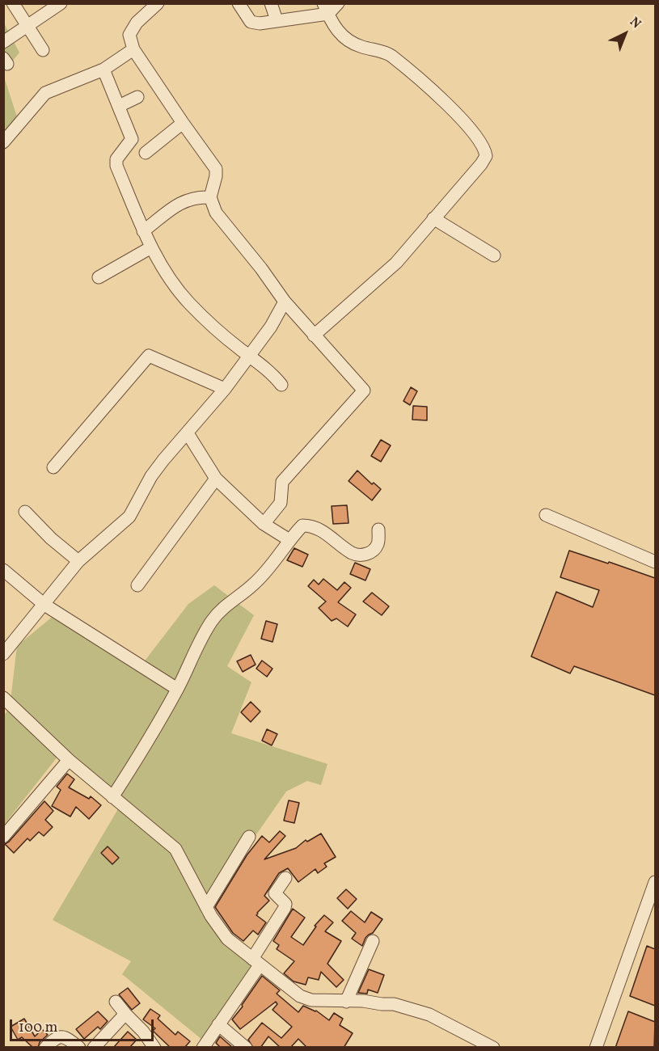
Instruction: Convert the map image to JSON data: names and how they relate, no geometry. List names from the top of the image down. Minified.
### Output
{"scale_bar":"100 m","north":"top right"}
